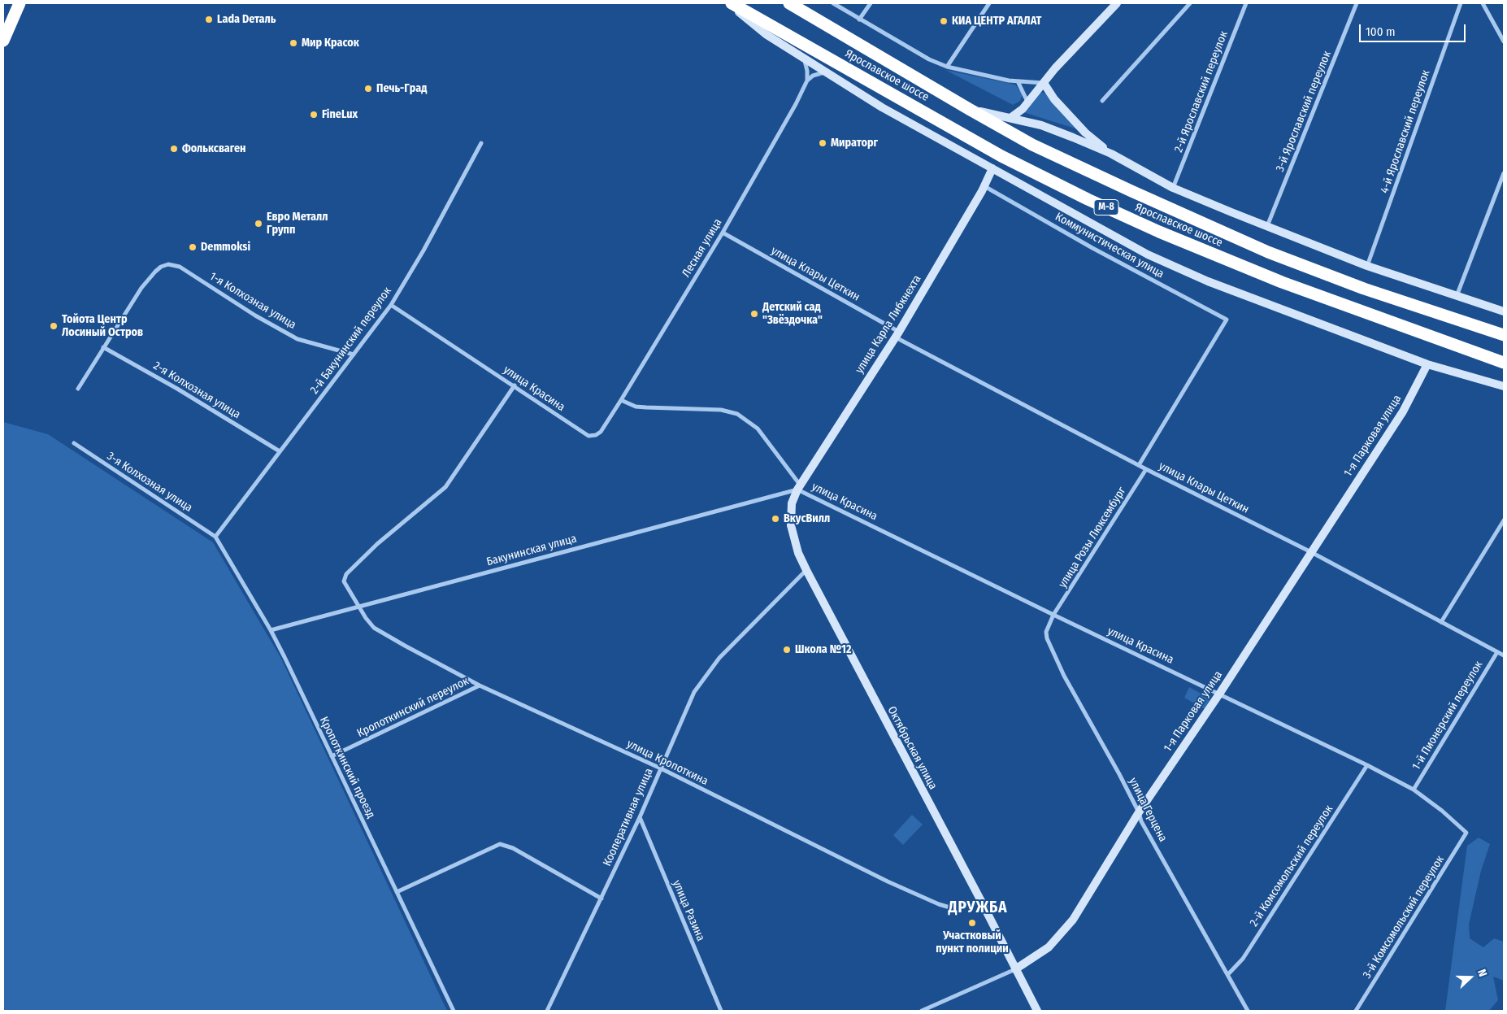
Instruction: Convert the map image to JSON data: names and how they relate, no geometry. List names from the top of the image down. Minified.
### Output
{"streets":{"highway":["Ярославское шоссе","М-8"],"street":["2-й Ярославский переулок","3-й Ярославский переулок","4-й Ярославский переулок","Коммунистическая улица","Лесная улица","улица Клары Цеткин","1-я Колхозная улица","улица Карла Либкнехта","2-й Бакунинский переулок","улица Красина","2-я Колхозная улица","1-я Парковая улица","3-я Колхозная улица","улица Розы Люксембург","Бакунинская улица","Кропоткинский переулок","1-й Пионерский переулок","Октябрьская улица","улица Кропоткина","Кропоткинский проезд","улица Герцена","Кооперативная улица","2-й Комсомольский переулок","улица Разина","3-й Комсомольский переулок"]},"crossings":[["Коммунистическая улица","улица Клары Цеткин"],["Коммунистическая улица","улица Карла Либкнехта"],["Лесная улица","улица Клары Цеткин"],["Лесная улица","улица Красина"],["улица Клары Цеткин","улица Карла Либкнехта"],["улица Клары Цеткин","1-я Парковая улица"],["улица Клары Цеткин","улица Розы Люксембург"],["улица Клары Цеткин","1-й Пионерский переулок"],["1-я Колхозная улица","2-й Бакунинский переулок"],["1-я Колхозная улица","2-я Колхозная улица"],["улица Карла Либкнехта","улица Красина"],["улица Карла Либкнехта","Бакунинская улица"],["улица Карла Либкнехта","Октябрьская улица"],["2-й Бакунинский переулок","улица Красина"],["2-й Бакунинский переулок","2-я Колхозная улица"],["2-й Бакунинский переулок","3-я Колхозная улица"],["2-й Бакунинский переулок","Кропоткинский проезд"],["улица Красина","1-я Парковая улица"],["улица Красина","улица Розы Люксембург"],["улица Красина","Бакунинская улица"],["улица Красина","1-й Пионерский переулок"],["улица Красина","Октябрьская улица"],["улица Красина","улица Кропоткина"],["улица Красина","улица Герцена"],["улица Красина","2-й Комсомольский переулок"],["улица Красина","3-й Комсомольский переулок"],["1-я Парковая улица","Октябрьская улица"],["1-я Парковая улица","улица Герцена"],["3-я Колхозная улица","Кропоткинский проезд"],["улица Розы Люксембург","улица Герцена"],["Бакунинская улица","Октябрьская улица"],["Бакунинская улица","улица Кропоткина"],["Бакунинская улица","Кропоткинский проезд"],["Кропоткинский переулок","улица Кропоткина"],["Кропоткинский переулок","Кропоткинский проезд"],["Октябрьская улица","улица Кропоткина"],["Октябрьская улица","Кооперативная улица"],["улица Кропоткина","Кооперативная улица"],["улица Герцена","2-й Комсомольский переулок"],["Кооперативная улица","улица Разина"]],"districts":["ДРУЖБА"],"places":["Lada Dеталь","КИА ЦЕНТР АГАЛАТ","Мир Красок","Печь-Град","FineLux","Мираторг","Фольксваген","Евро Металл Групп","Demmoksi","Детский сад \"Звёздочка\"","Тойота Центр Лосиный Остров","ВкусВилл","Школа №12","Участковый пункт полиции"],"scale_bar":"100 m","north":"right"}
